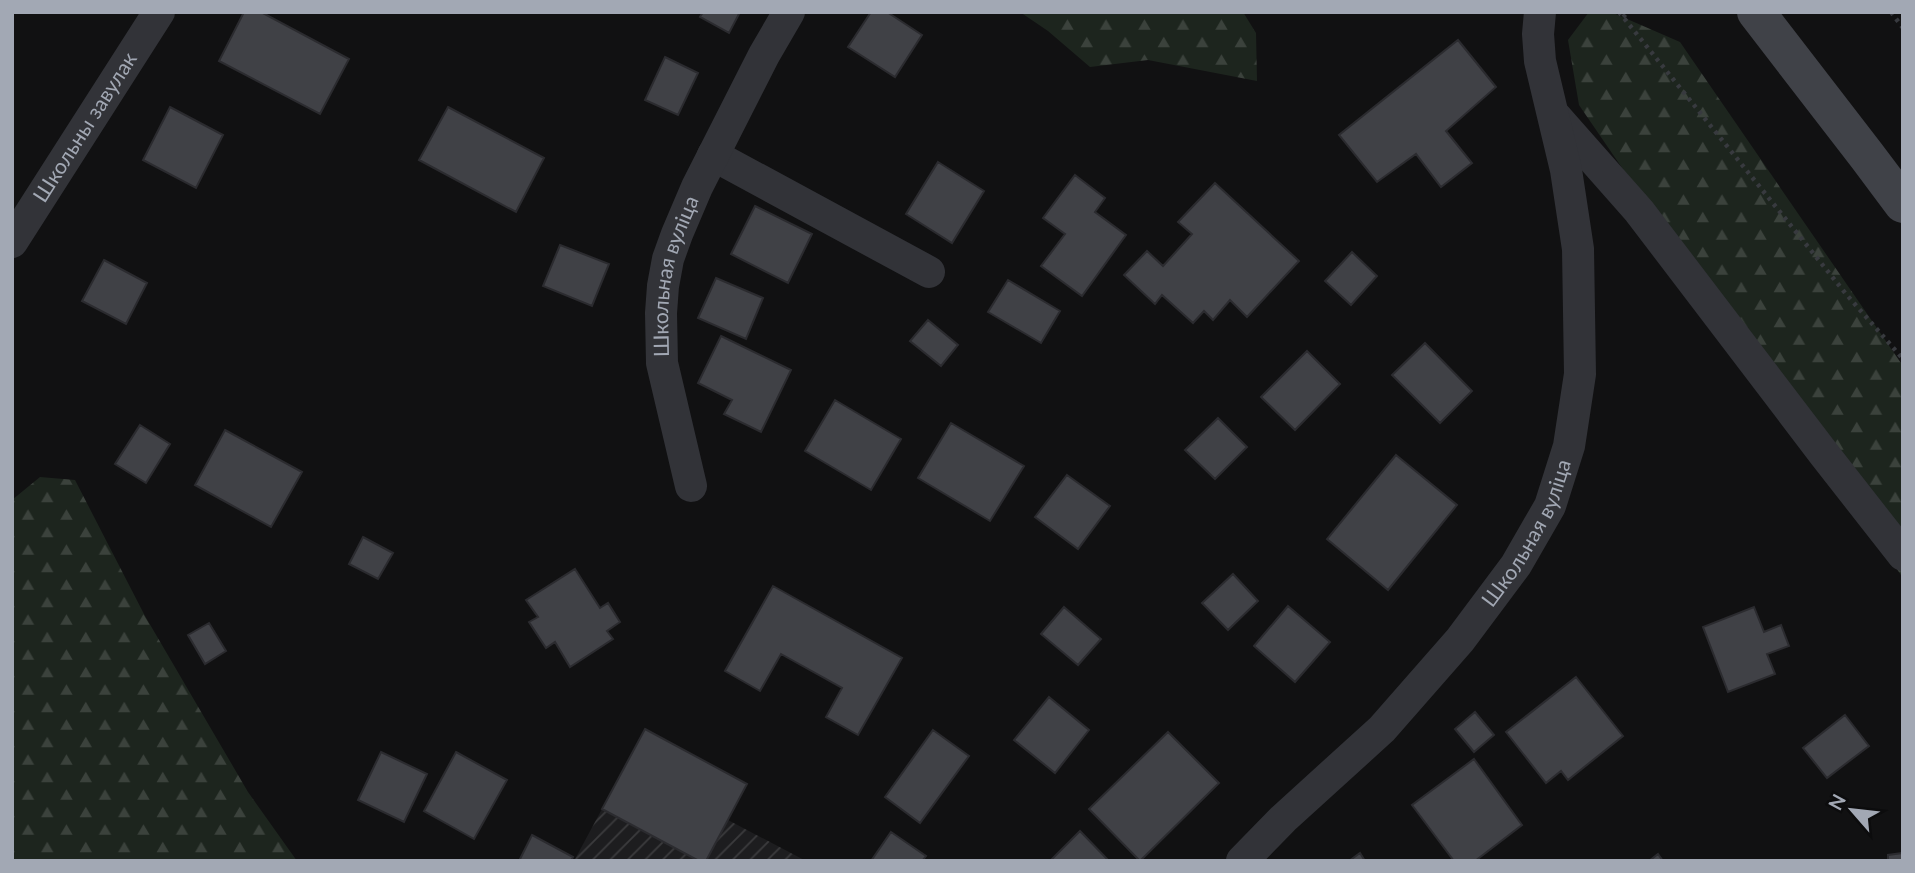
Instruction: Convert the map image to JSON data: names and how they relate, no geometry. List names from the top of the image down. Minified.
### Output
{"streets":{"street":["Школьны завулак","Школьная вуліца"]},"north":"top left"}
